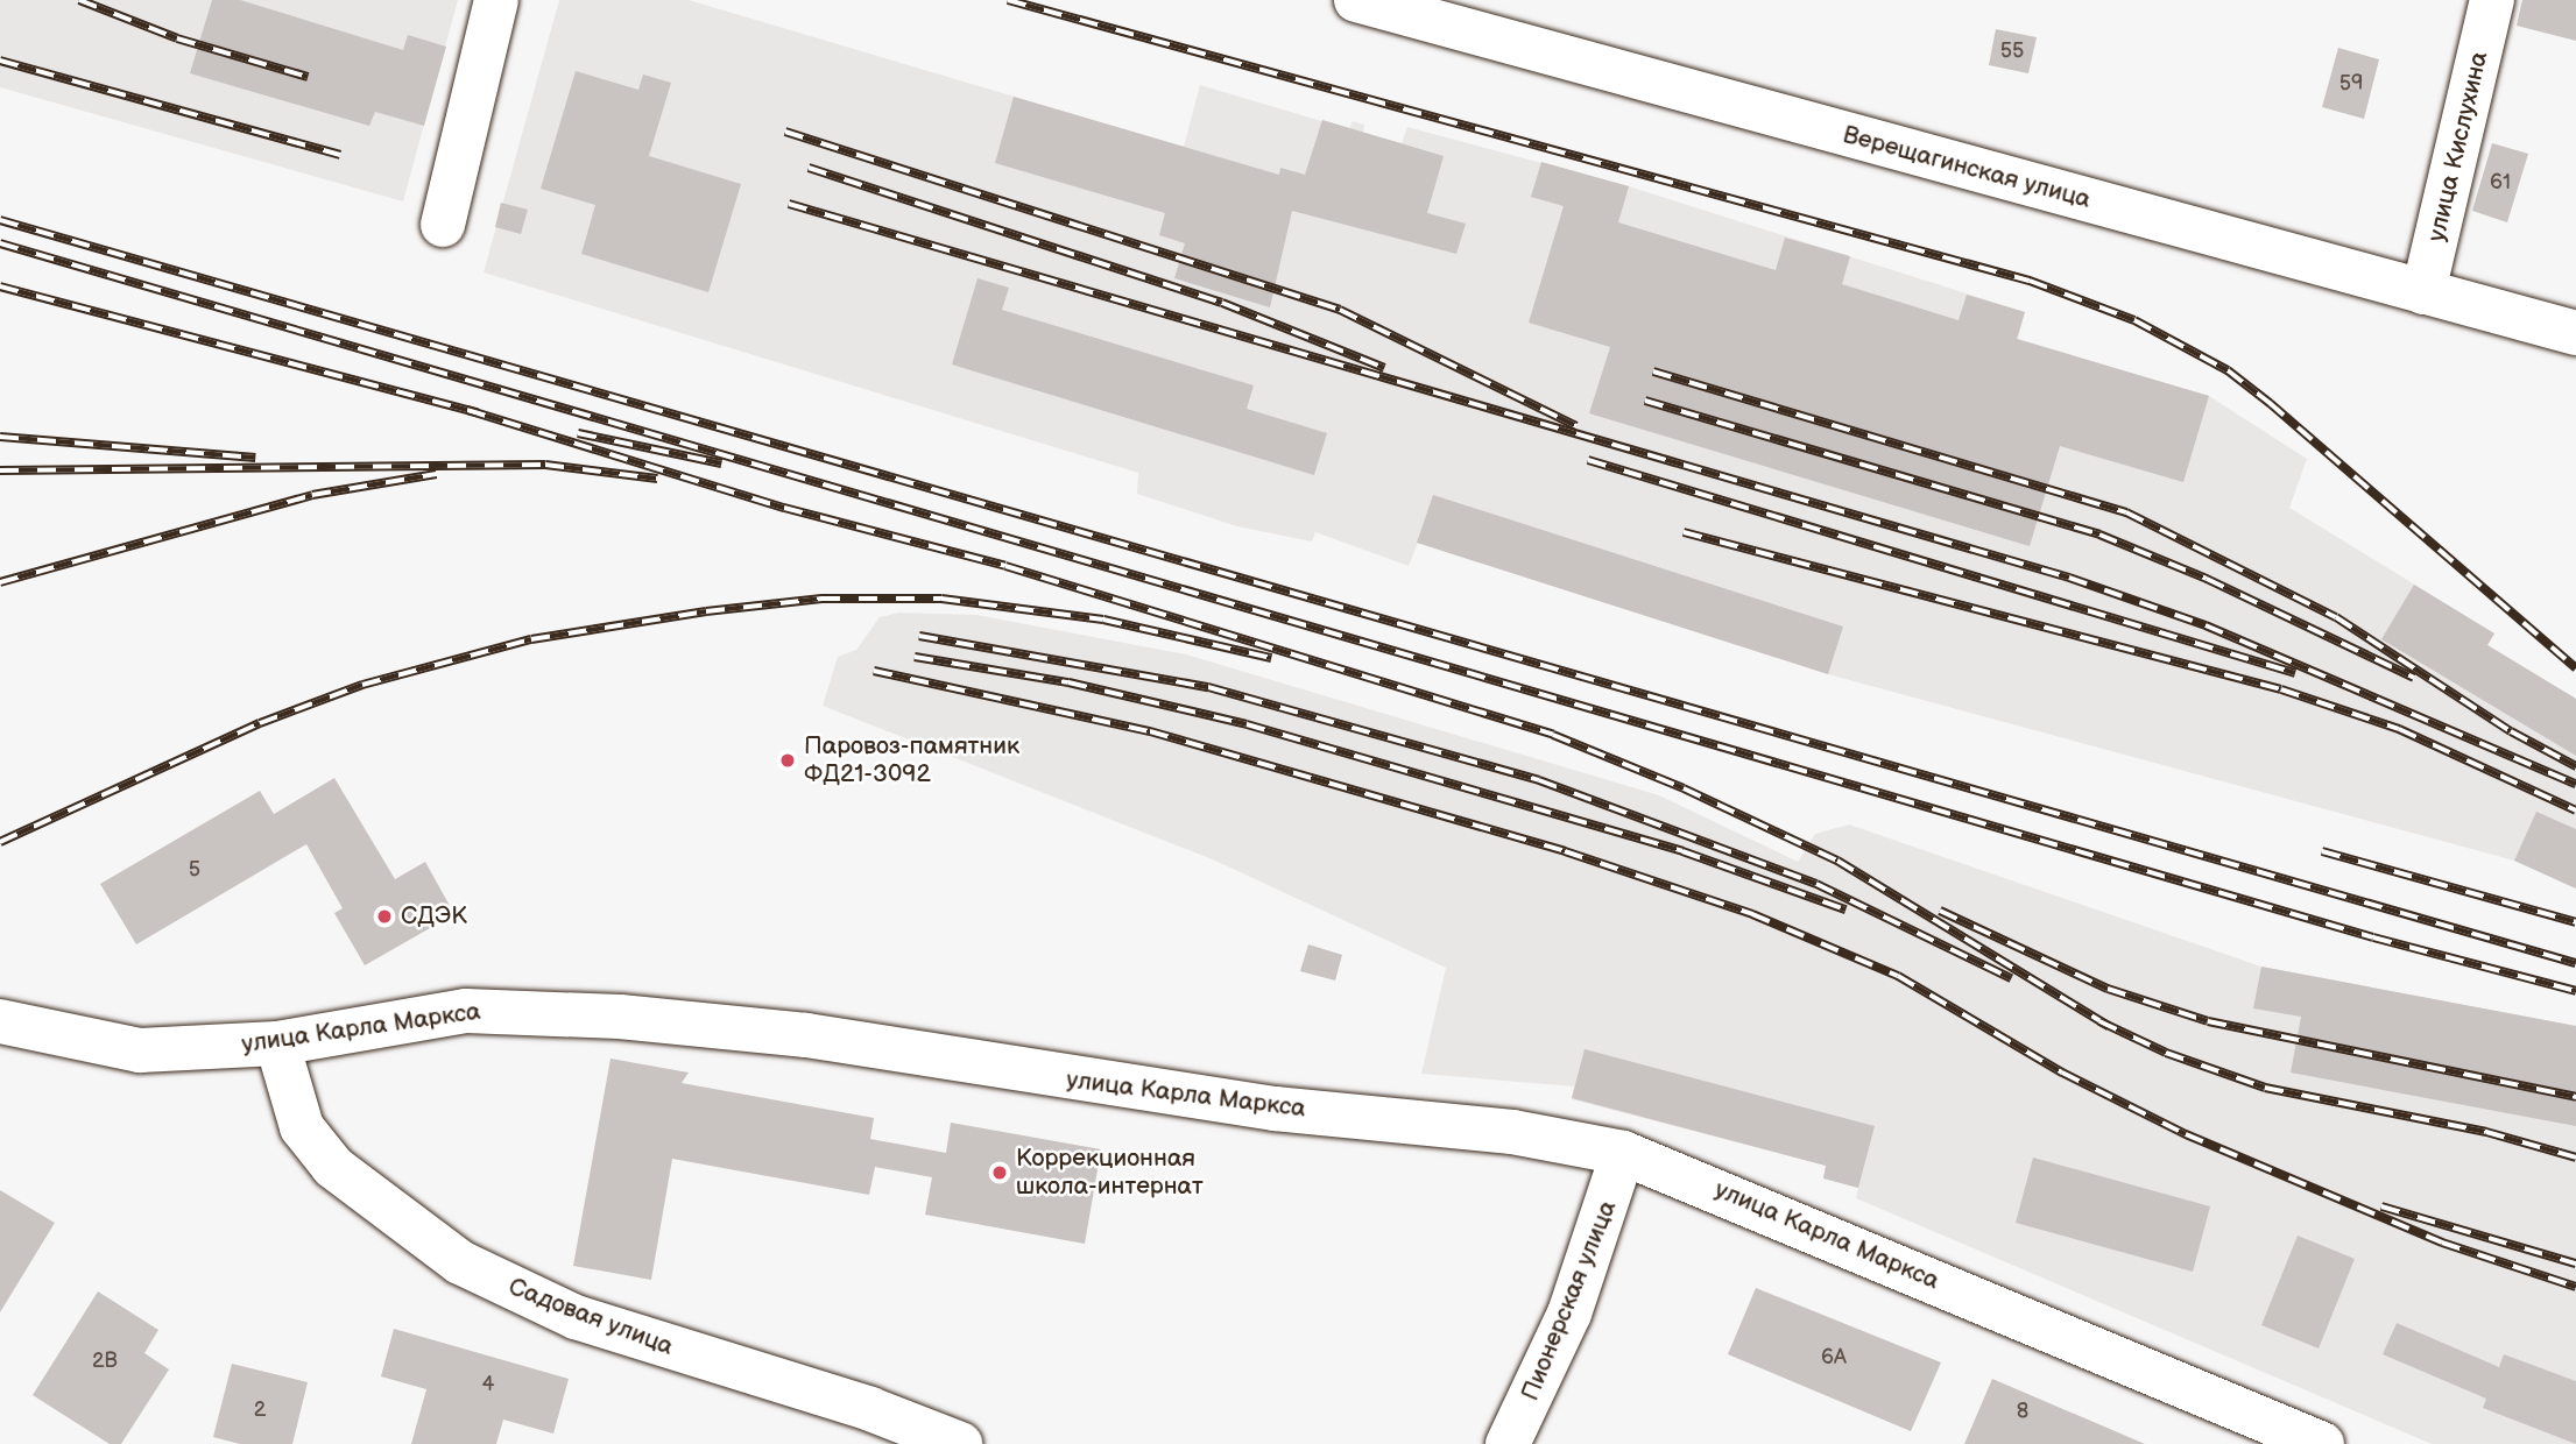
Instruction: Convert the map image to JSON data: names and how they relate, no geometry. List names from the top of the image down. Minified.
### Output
{"streets":{"main road":["улица Кислухина","Верещагинская улица","улица Карла Маркса","Пионерская улица","Садовая улица"]},"crossings":[["улица Кислухина","Верещагинская улица"],["улица Карла Маркса","Пионерская улица"],["улица Карла Маркса","Садовая улица"]],"places":["Паровоз-памятник ФД21-3092","СДЭК","Коррекционная школа-интернат"],"house_numbers":["55","59","61","5","6А","2В","4","2","8"]}
